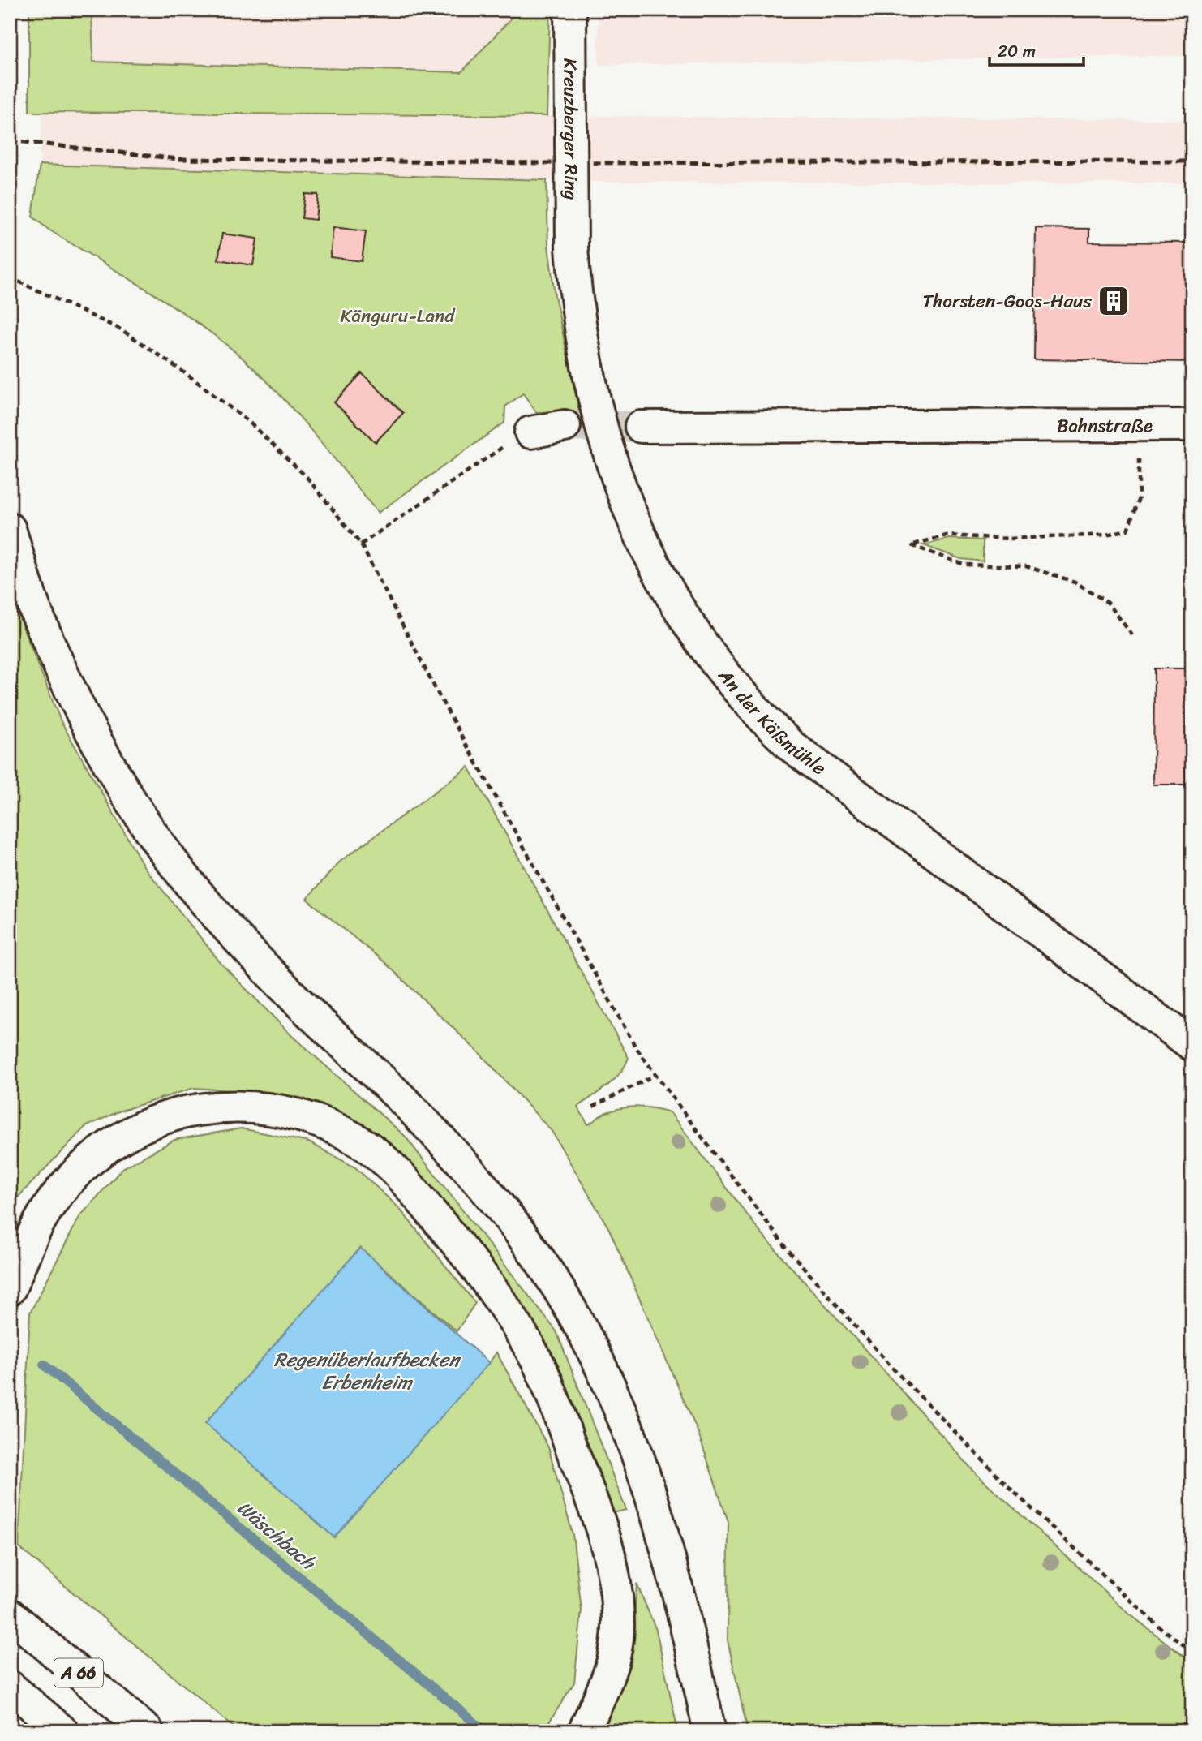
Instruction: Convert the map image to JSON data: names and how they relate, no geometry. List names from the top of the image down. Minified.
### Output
{"streets":{"main road":["Kreuzberger Ring","Bahnstraße","An der Käßmühle","A 66"]},"crossings":[["Kreuzberger Ring","An der Käßmühle"]],"water":["Regenüberlaufbecken Erbenheim","Wäschbach"],"parks":["Känguru-Land"],"places":{"building":["Thorsten-Goos-Haus"]},"scale_bar":"20 m"}
